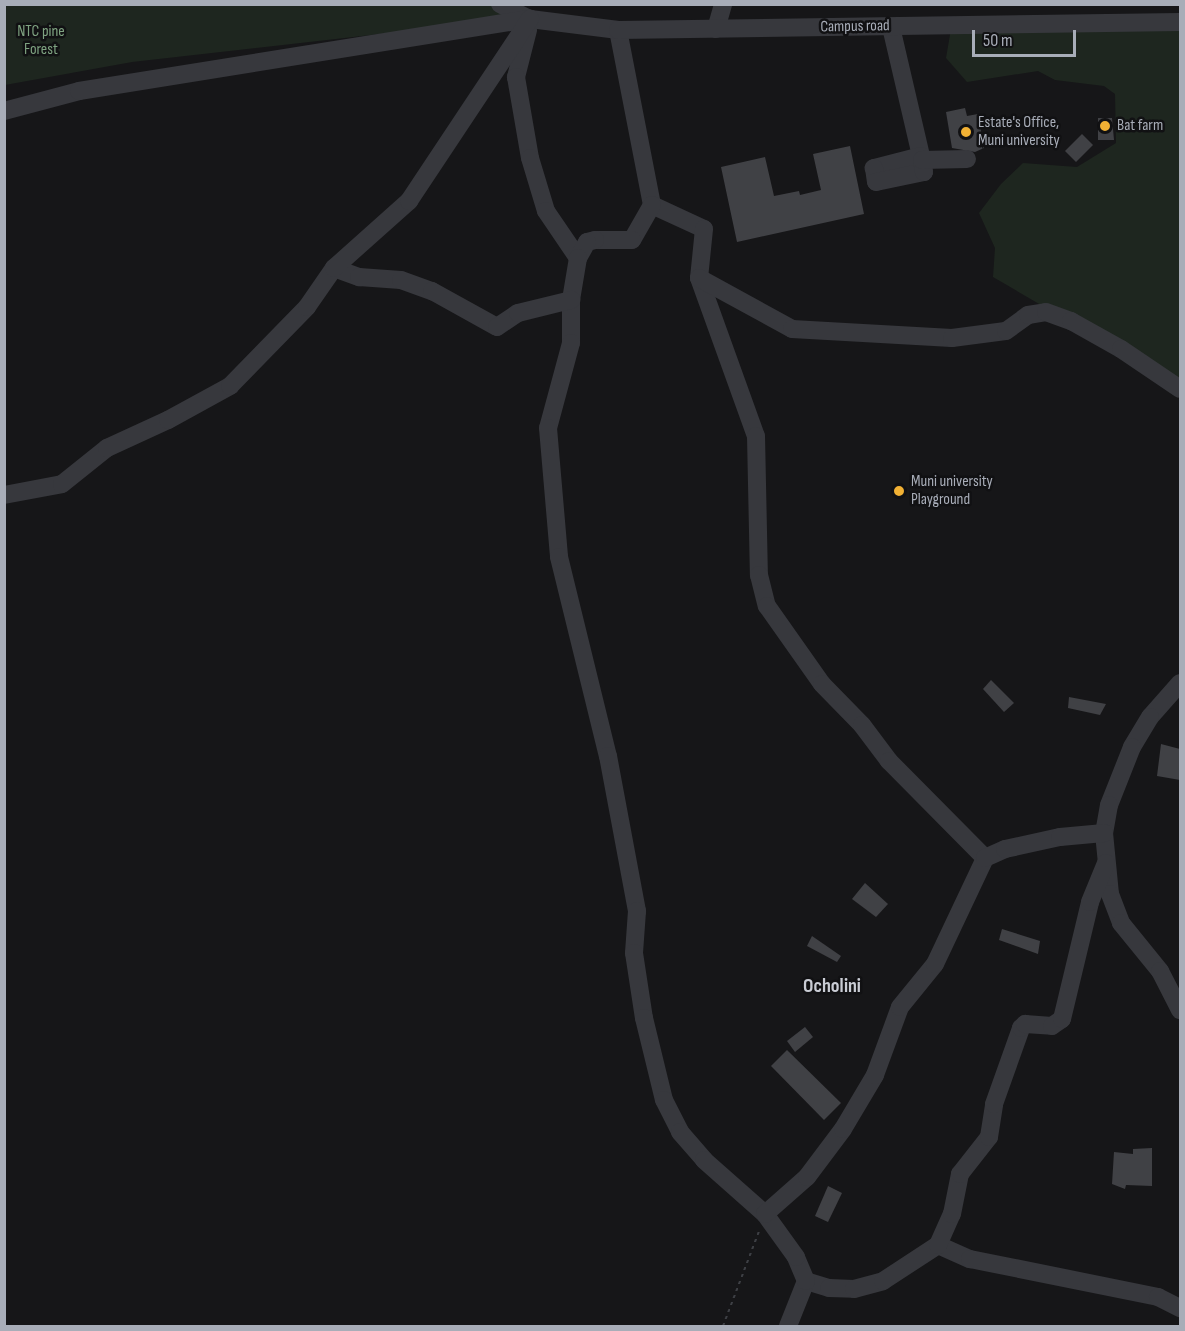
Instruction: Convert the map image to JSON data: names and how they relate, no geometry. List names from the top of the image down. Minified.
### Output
{"streets":{"street":["Campus road"]},"districts":["Ocholini"],"parks":["NTC pine Forest"],"places":["Bat farm","Estate's Office, Muni university","Muni university Playground"],"scale_bar":"50 m"}
